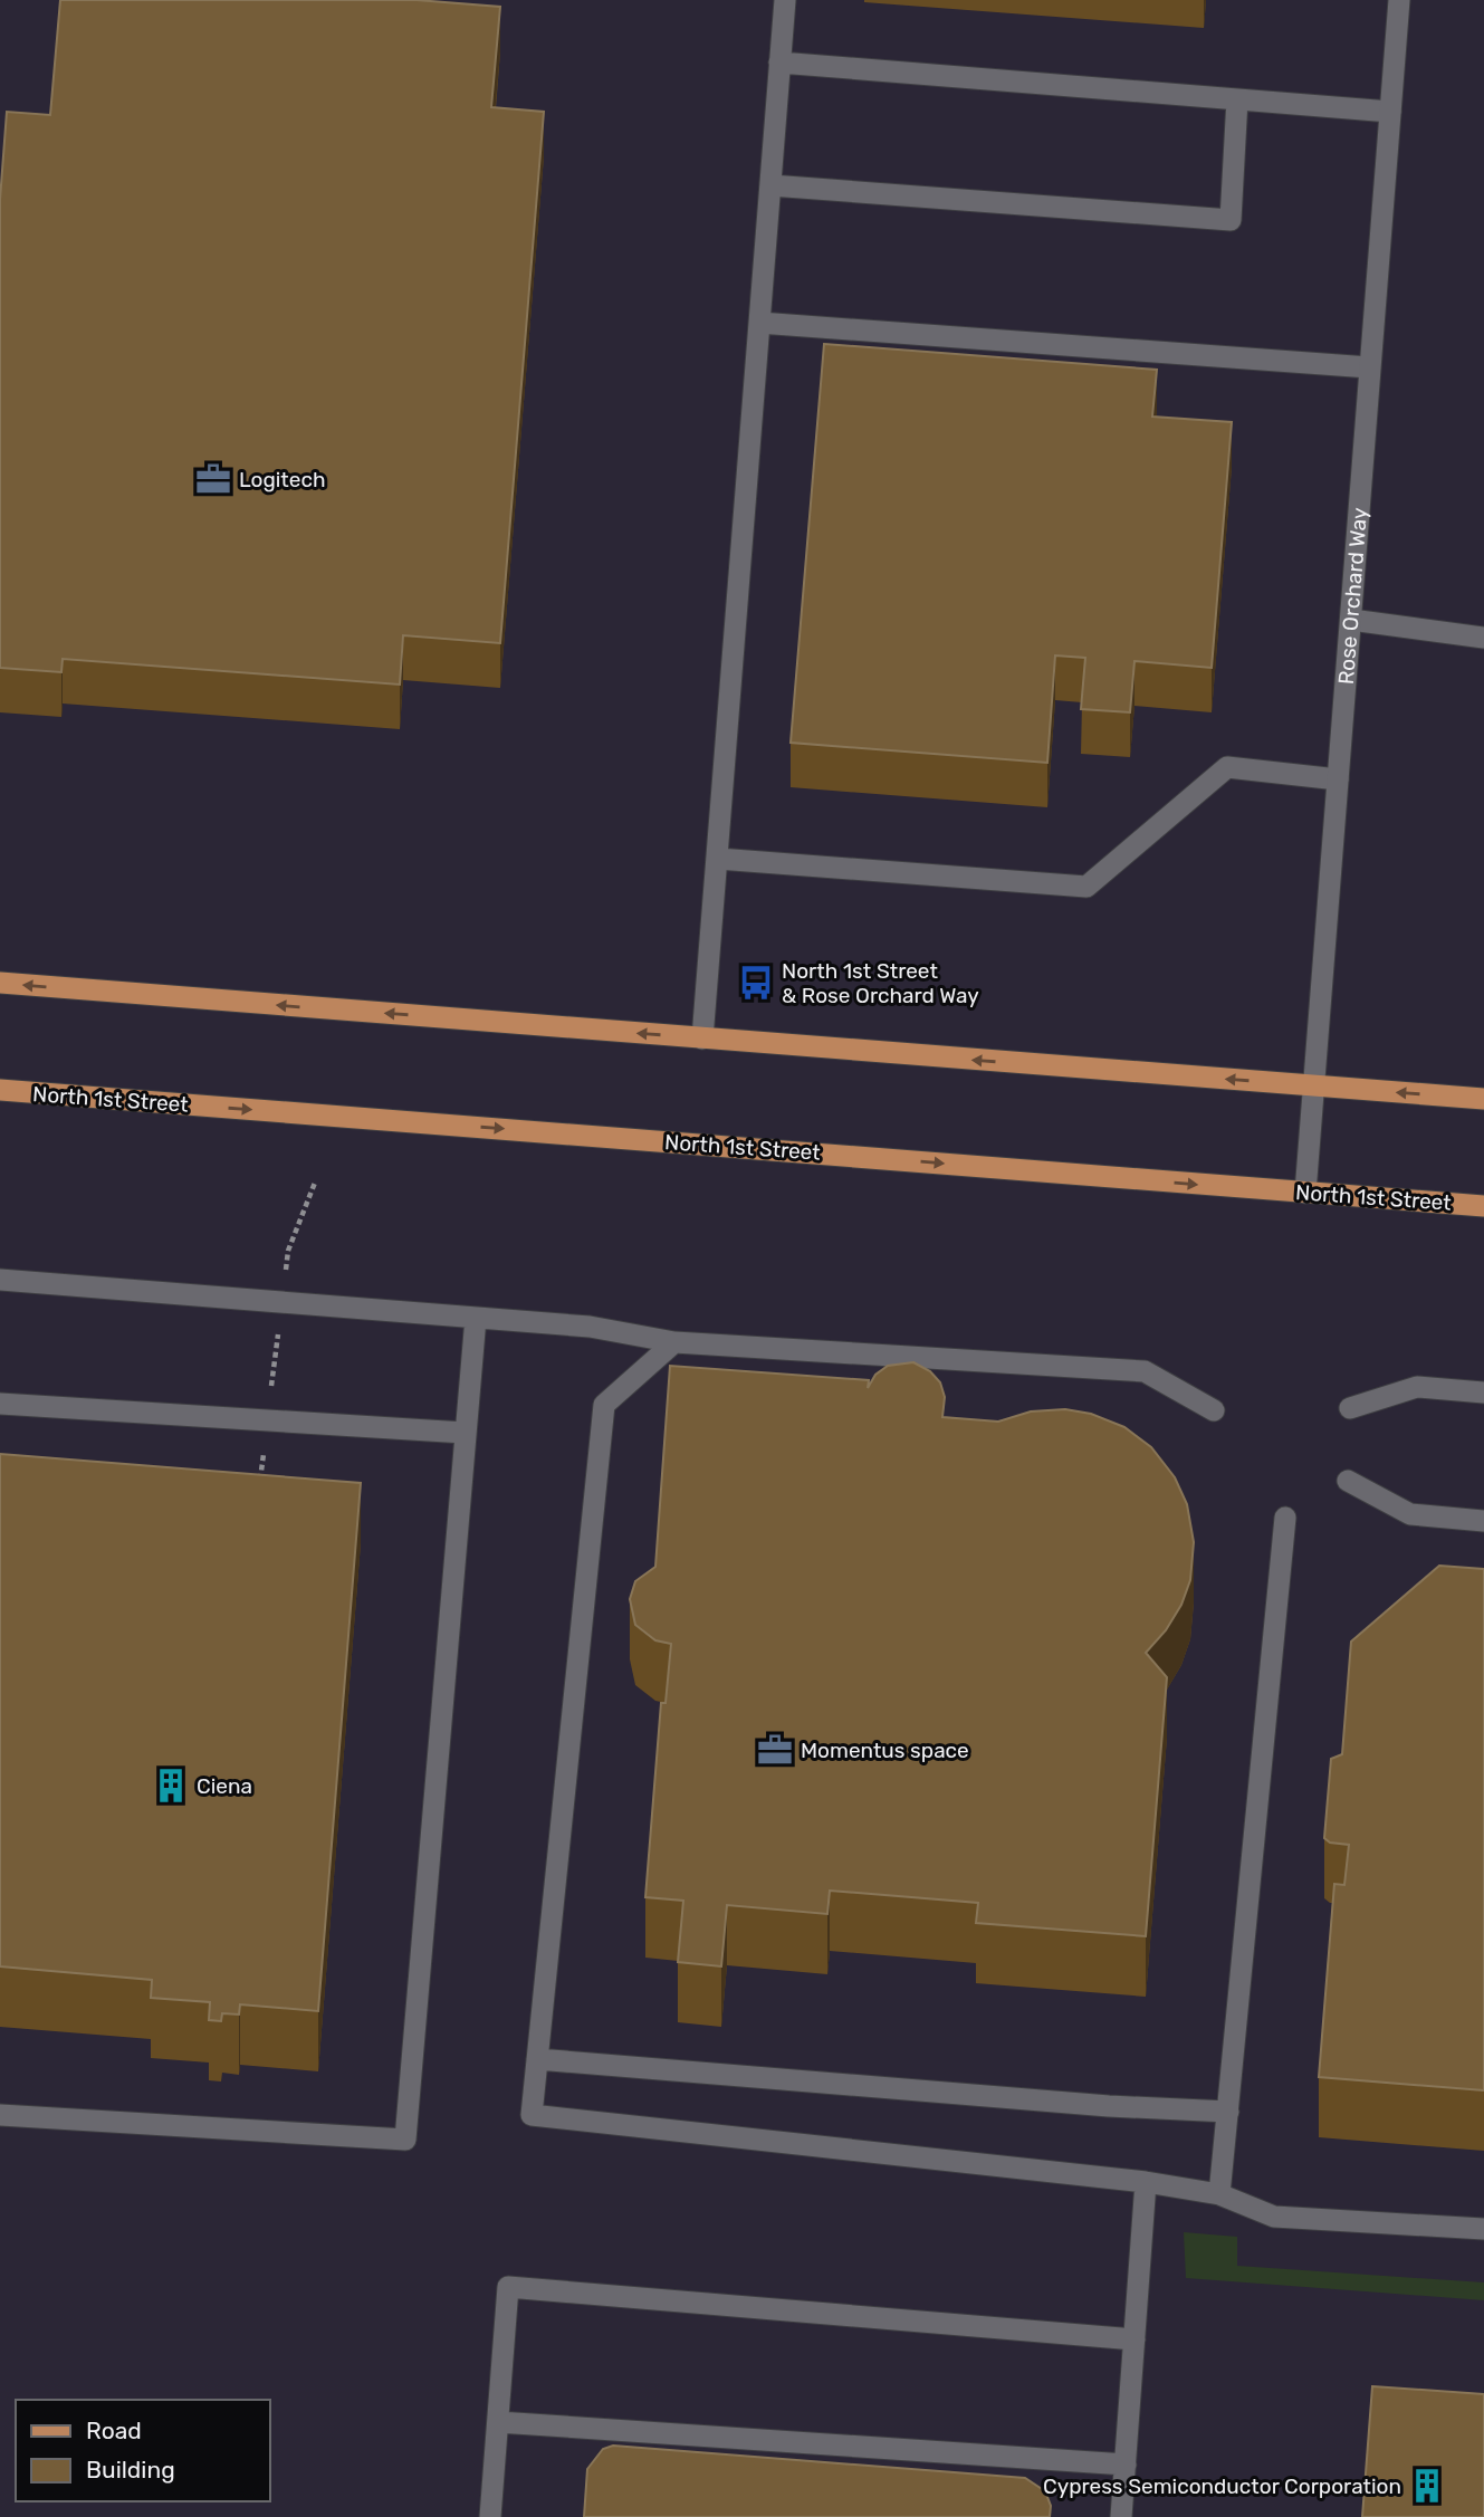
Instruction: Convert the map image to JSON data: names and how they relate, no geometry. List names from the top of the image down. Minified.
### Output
{"streets":{"main road":["North 1st Street"],"street":["Rose Orchard Way"]},"crossings":[["Rose Orchard Way","North 1st Street"]],"places":{"office":["Logitech","Momentus space"],"bus stop":["North 1st Street & Rose Orchard Way"],"building":["Ciena","Cypress Semiconductor Corporation"]},"legend":["Road","Building"]}
